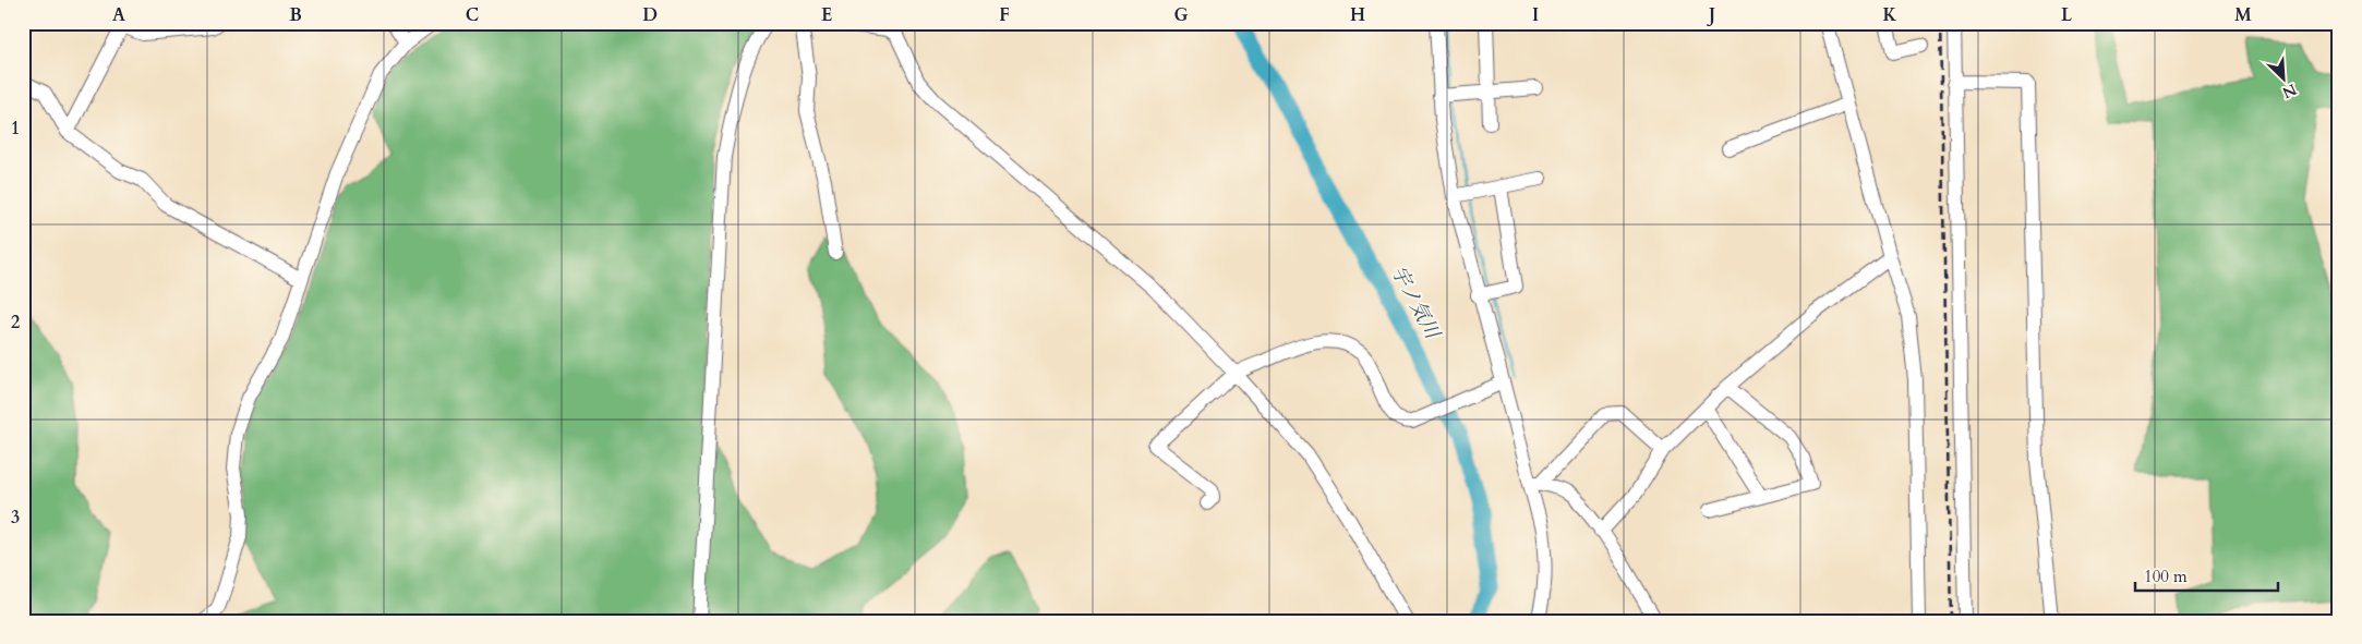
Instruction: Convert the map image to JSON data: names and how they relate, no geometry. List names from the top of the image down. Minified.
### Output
{"water":["宇ノ気川"],"scale_bar":"100 m","north":"bottom right","grid":{"columns":["A","B","C","D","E","F","G","H","I","J","K","L","M"],"rows":["1","2","3"]}}
